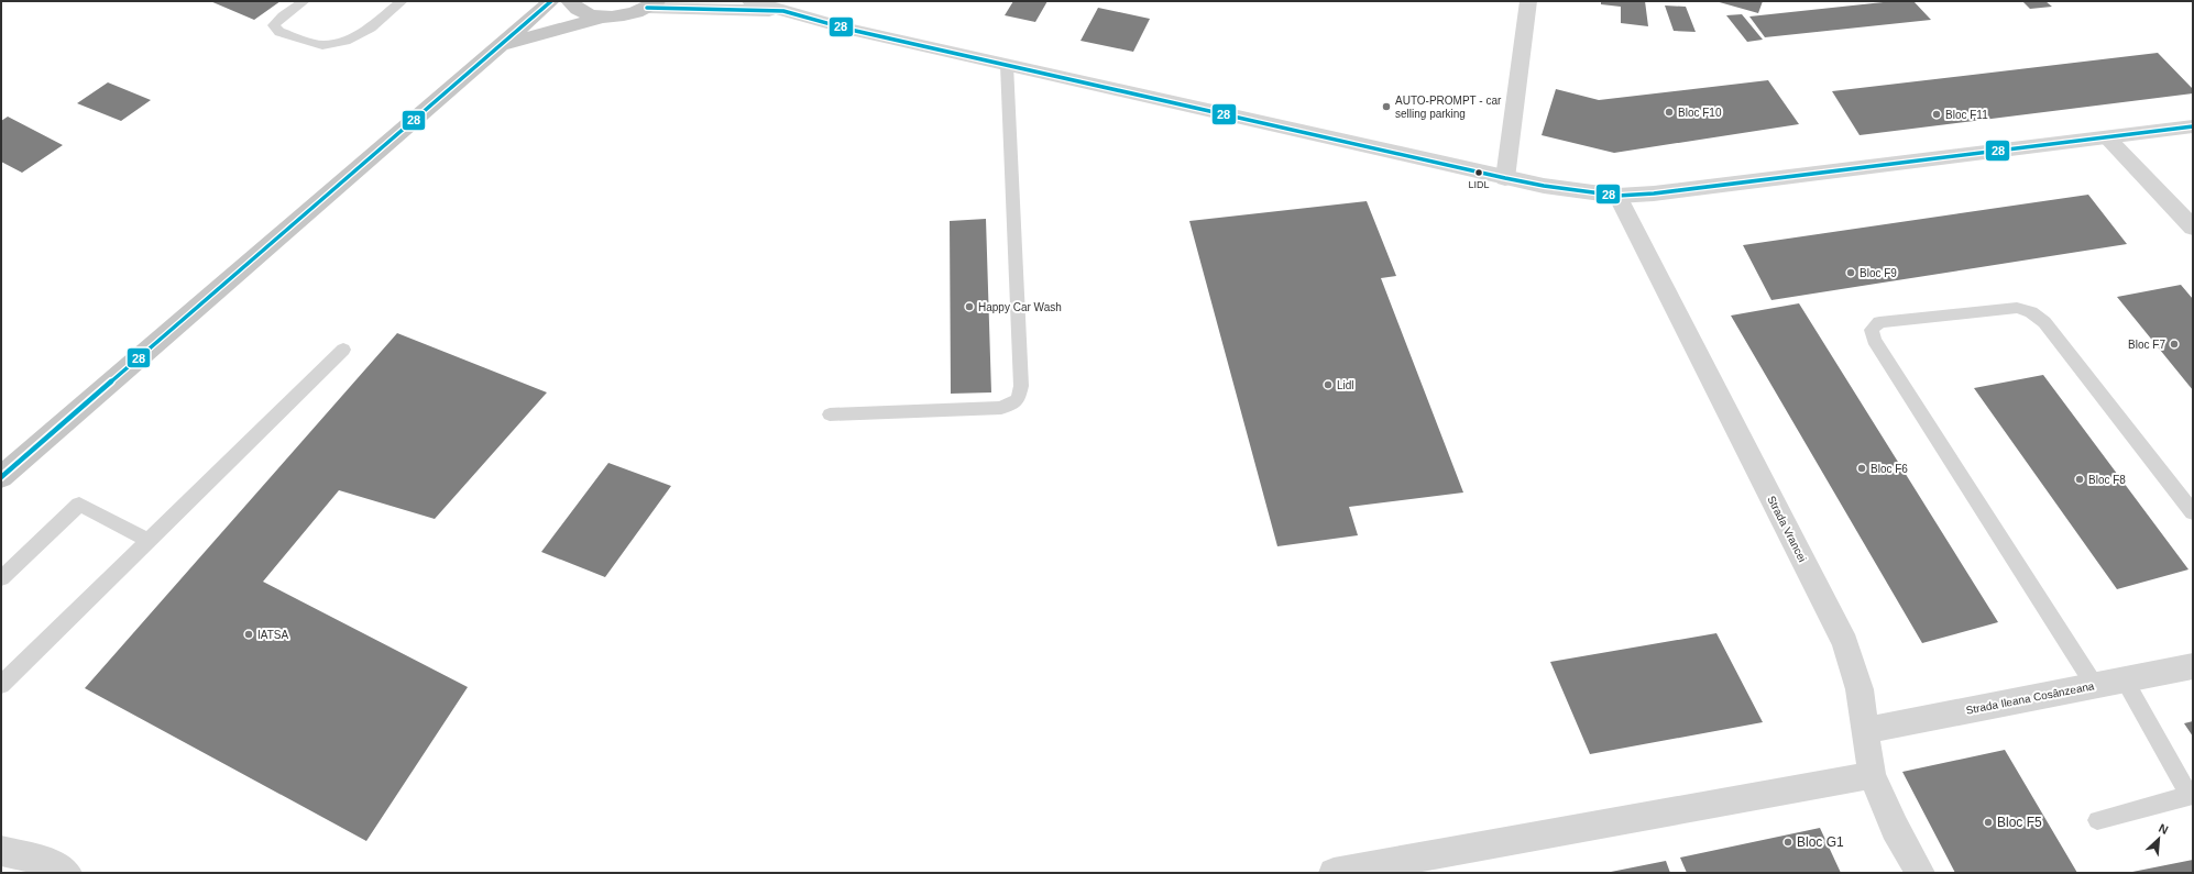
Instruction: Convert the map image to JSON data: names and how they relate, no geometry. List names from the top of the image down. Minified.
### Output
{"streets":{"street":["Strada Vrancei","Strada Ileana Cosânzeana"]},"crossings":[["Strada Vrancei","Strada Ileana Cosânzeana"]],"places":["AUTO-PROMPT - car selling parking","Bloc F10","Bloc F11","LIDL","Bloc F9","Happy Car Wash","Bloc F7","Lidl","Bloc F6","Bloc F8","IATSA","Bloc F5","Bloc G1"],"lines":["transit line 28"],"north":"top right"}
